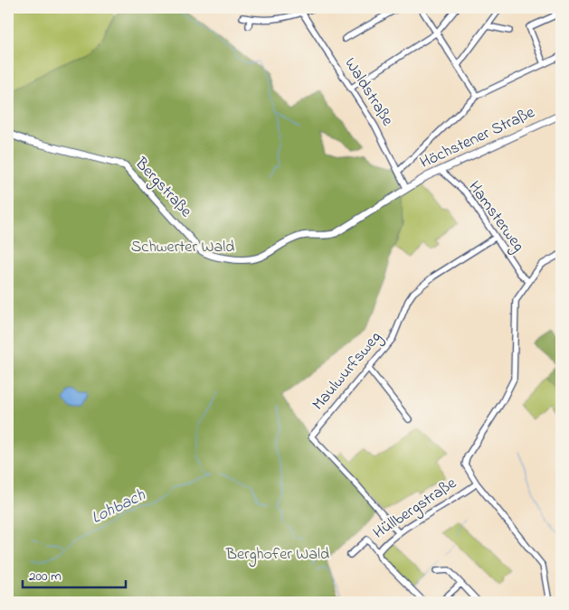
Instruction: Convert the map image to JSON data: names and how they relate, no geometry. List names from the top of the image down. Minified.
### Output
{"streets":{"main road":["Höchstener Straße","Bergstraße"],"street":["Waldstraße","Hamsterweg","Maulwurfsweg","Hüllbergstraße"]},"crossings":[["Waldstraße","Höchstener Straße"],["Waldstraße","Bergstraße"],["Höchstener Straße","Bergstraße"],["Höchstener Straße","Hamsterweg"],["Hamsterweg","Maulwurfsweg"],["Maulwurfsweg","Hüllbergstraße"]],"water":["Lohbach"],"parks":["Schwerter Wald","Berghofer Wald"],"scale_bar":"200 m"}
